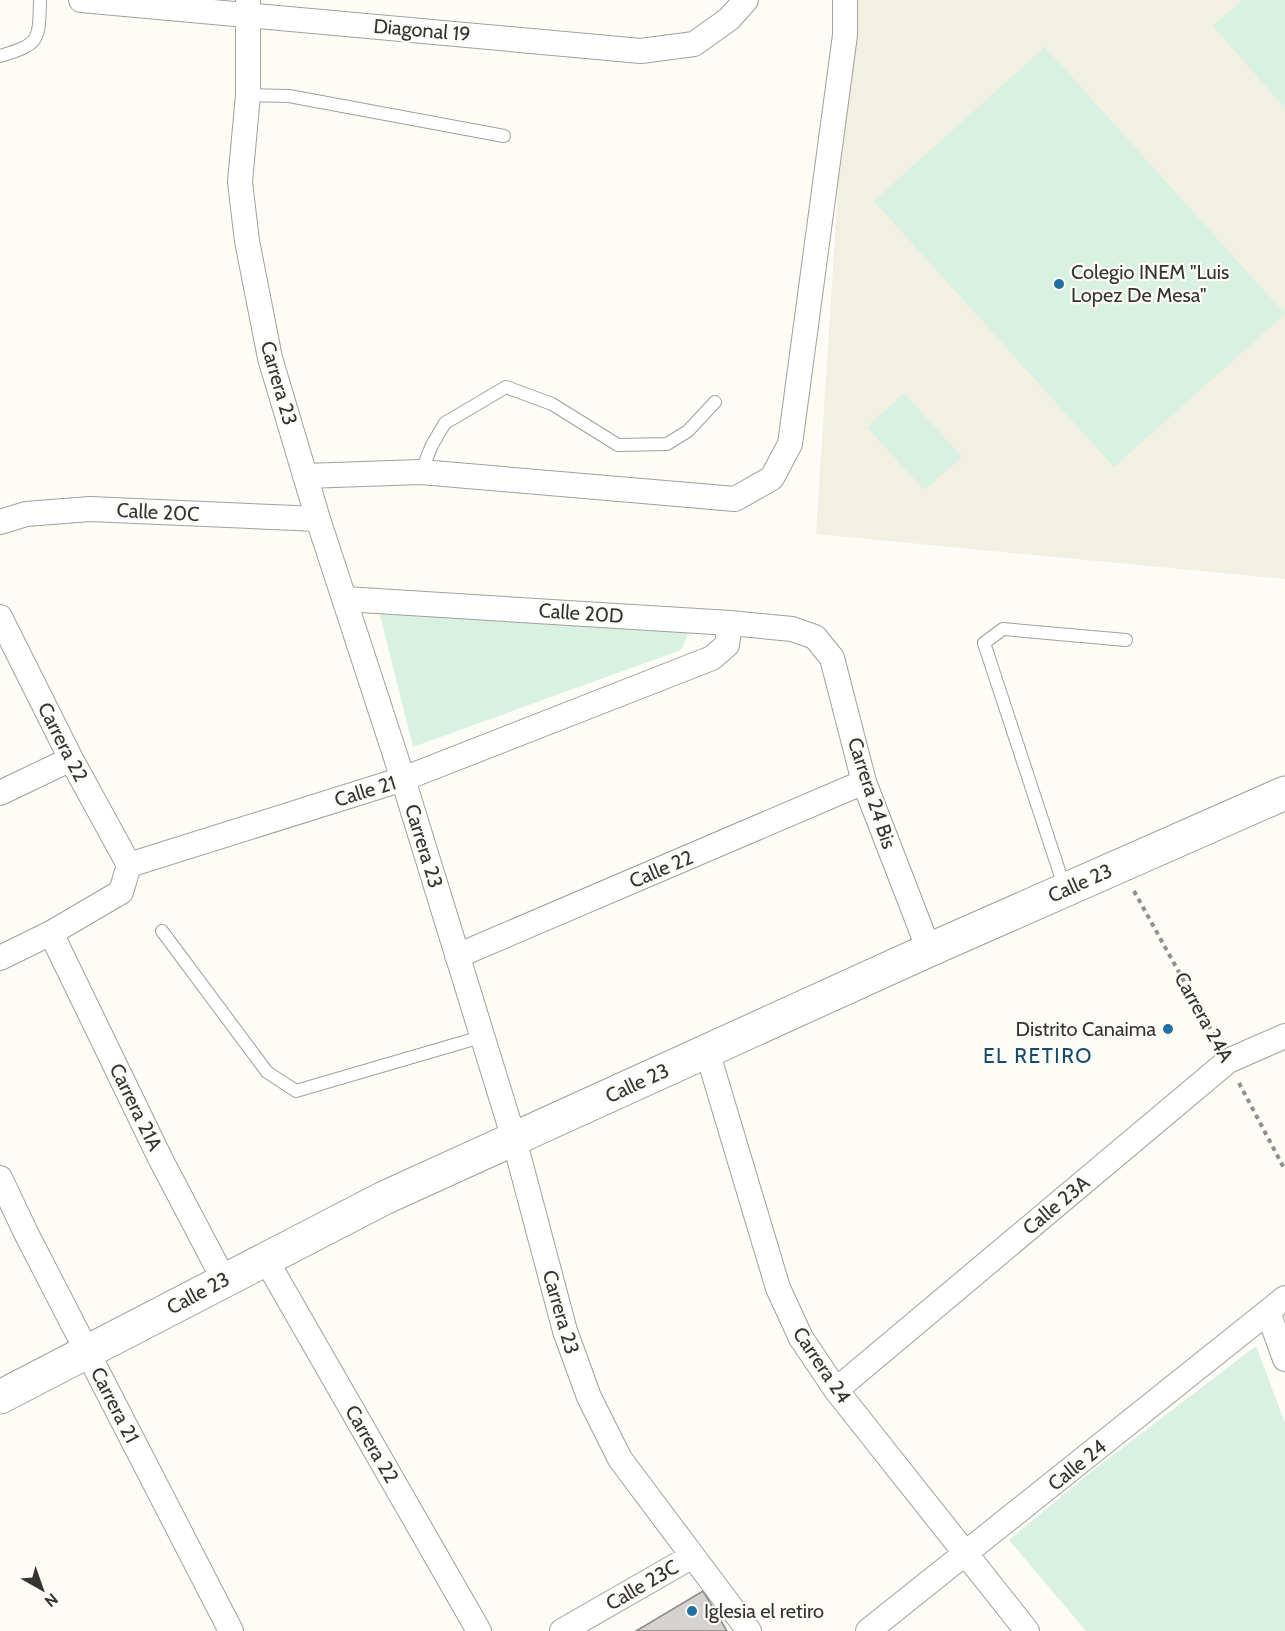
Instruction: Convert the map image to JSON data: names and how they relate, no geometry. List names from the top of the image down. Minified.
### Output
{"streets":{"street":["Diagonal 19","Carrera 23","Calle 20C","Calle 20D","Carrera 22","Calle 21","Carrera 24 Bis","Calle 22","Calle 23","Carrera 21A","Calle 23A","Carrera 24","Carrera 21","Calle 24","Calle 23C"],"path":["Carrera 24A"]},"crossings":[["Diagonal 19","Carrera 23"],["Carrera 23","Calle 20C"],["Carrera 23","Calle 20D"],["Carrera 23","Calle 21"],["Carrera 23","Calle 22"],["Carrera 23","Calle 23"],["Carrera 23","Calle 23C"],["Calle 20D","Calle 21"],["Calle 20D","Carrera 24 Bis"],["Carrera 22","Calle 21"],["Carrera 22","Calle 23"],["Carrera 24 Bis","Calle 22"],["Carrera 24 Bis","Calle 23"],["Calle 23","Carrera 24A"],["Calle 23","Carrera 21A"],["Calle 23","Carrera 24"],["Calle 23","Carrera 21"],["Carrera 24A","Calle 23A"],["Calle 23A","Carrera 24"],["Carrera 24","Calle 24"]],"districts":["EL RETIRO"],"places":["Colegio INEM \"Luis Lopez De Mesa\"","Distrito Canaima","Iglesia el retiro"],"north":"bottom right"}
